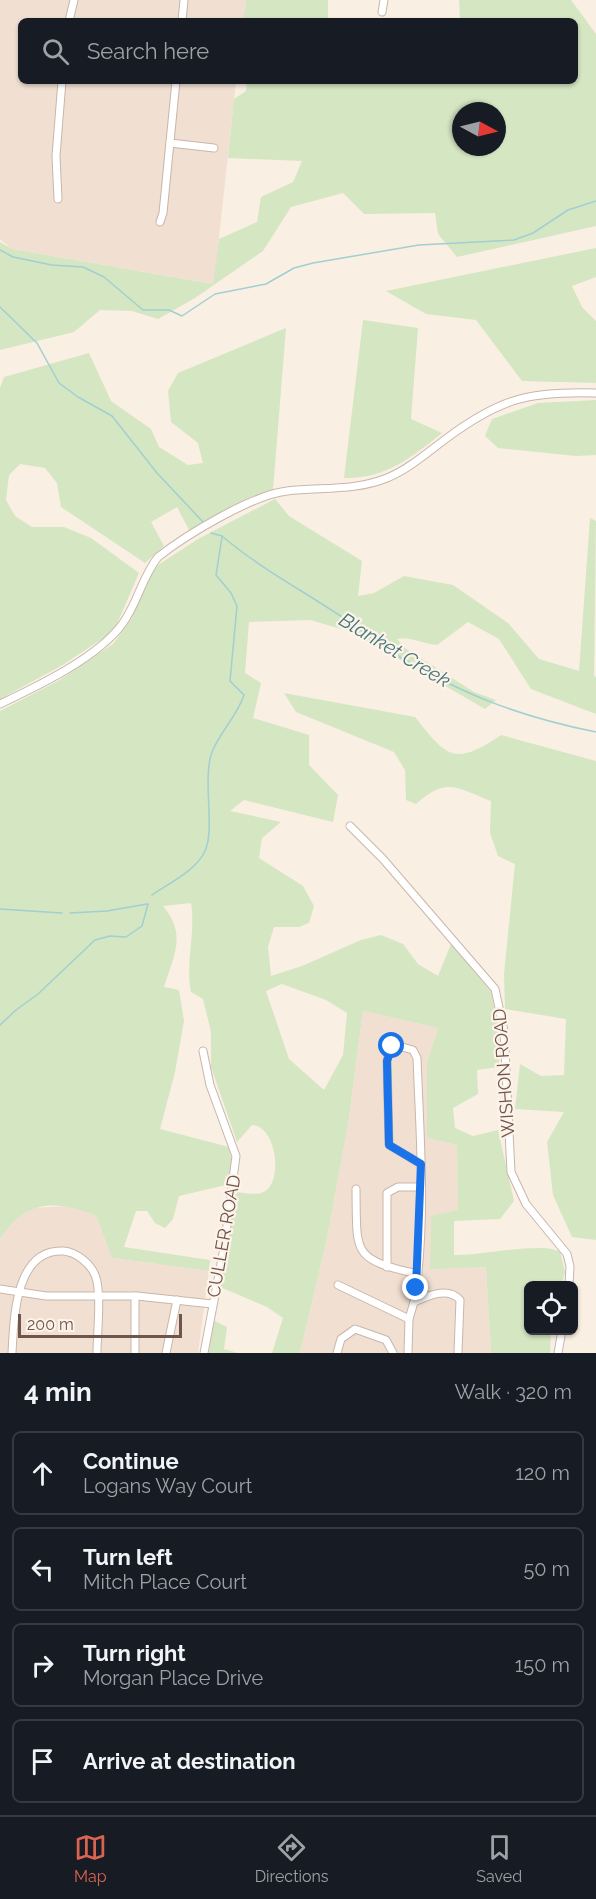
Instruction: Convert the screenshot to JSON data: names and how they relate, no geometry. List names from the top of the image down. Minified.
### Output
{"streets":{"street":["WISHON ROAD","CULLER ROAD"]},"water":["Blanket Creek"],"scale_bar":"200 m","north":"right","page":{"search":"Search here","scale":"200 m","heading":["4 min","Walk · 320 m"],"list":[["Continue","Logans Way Court","120 m"],["Turn left","Mitch Place Court","50 m"],["Turn right","Morgan Place Drive","150 m"],"Arrive at destination"],"nav":["Map","Directions","Saved"]}}
